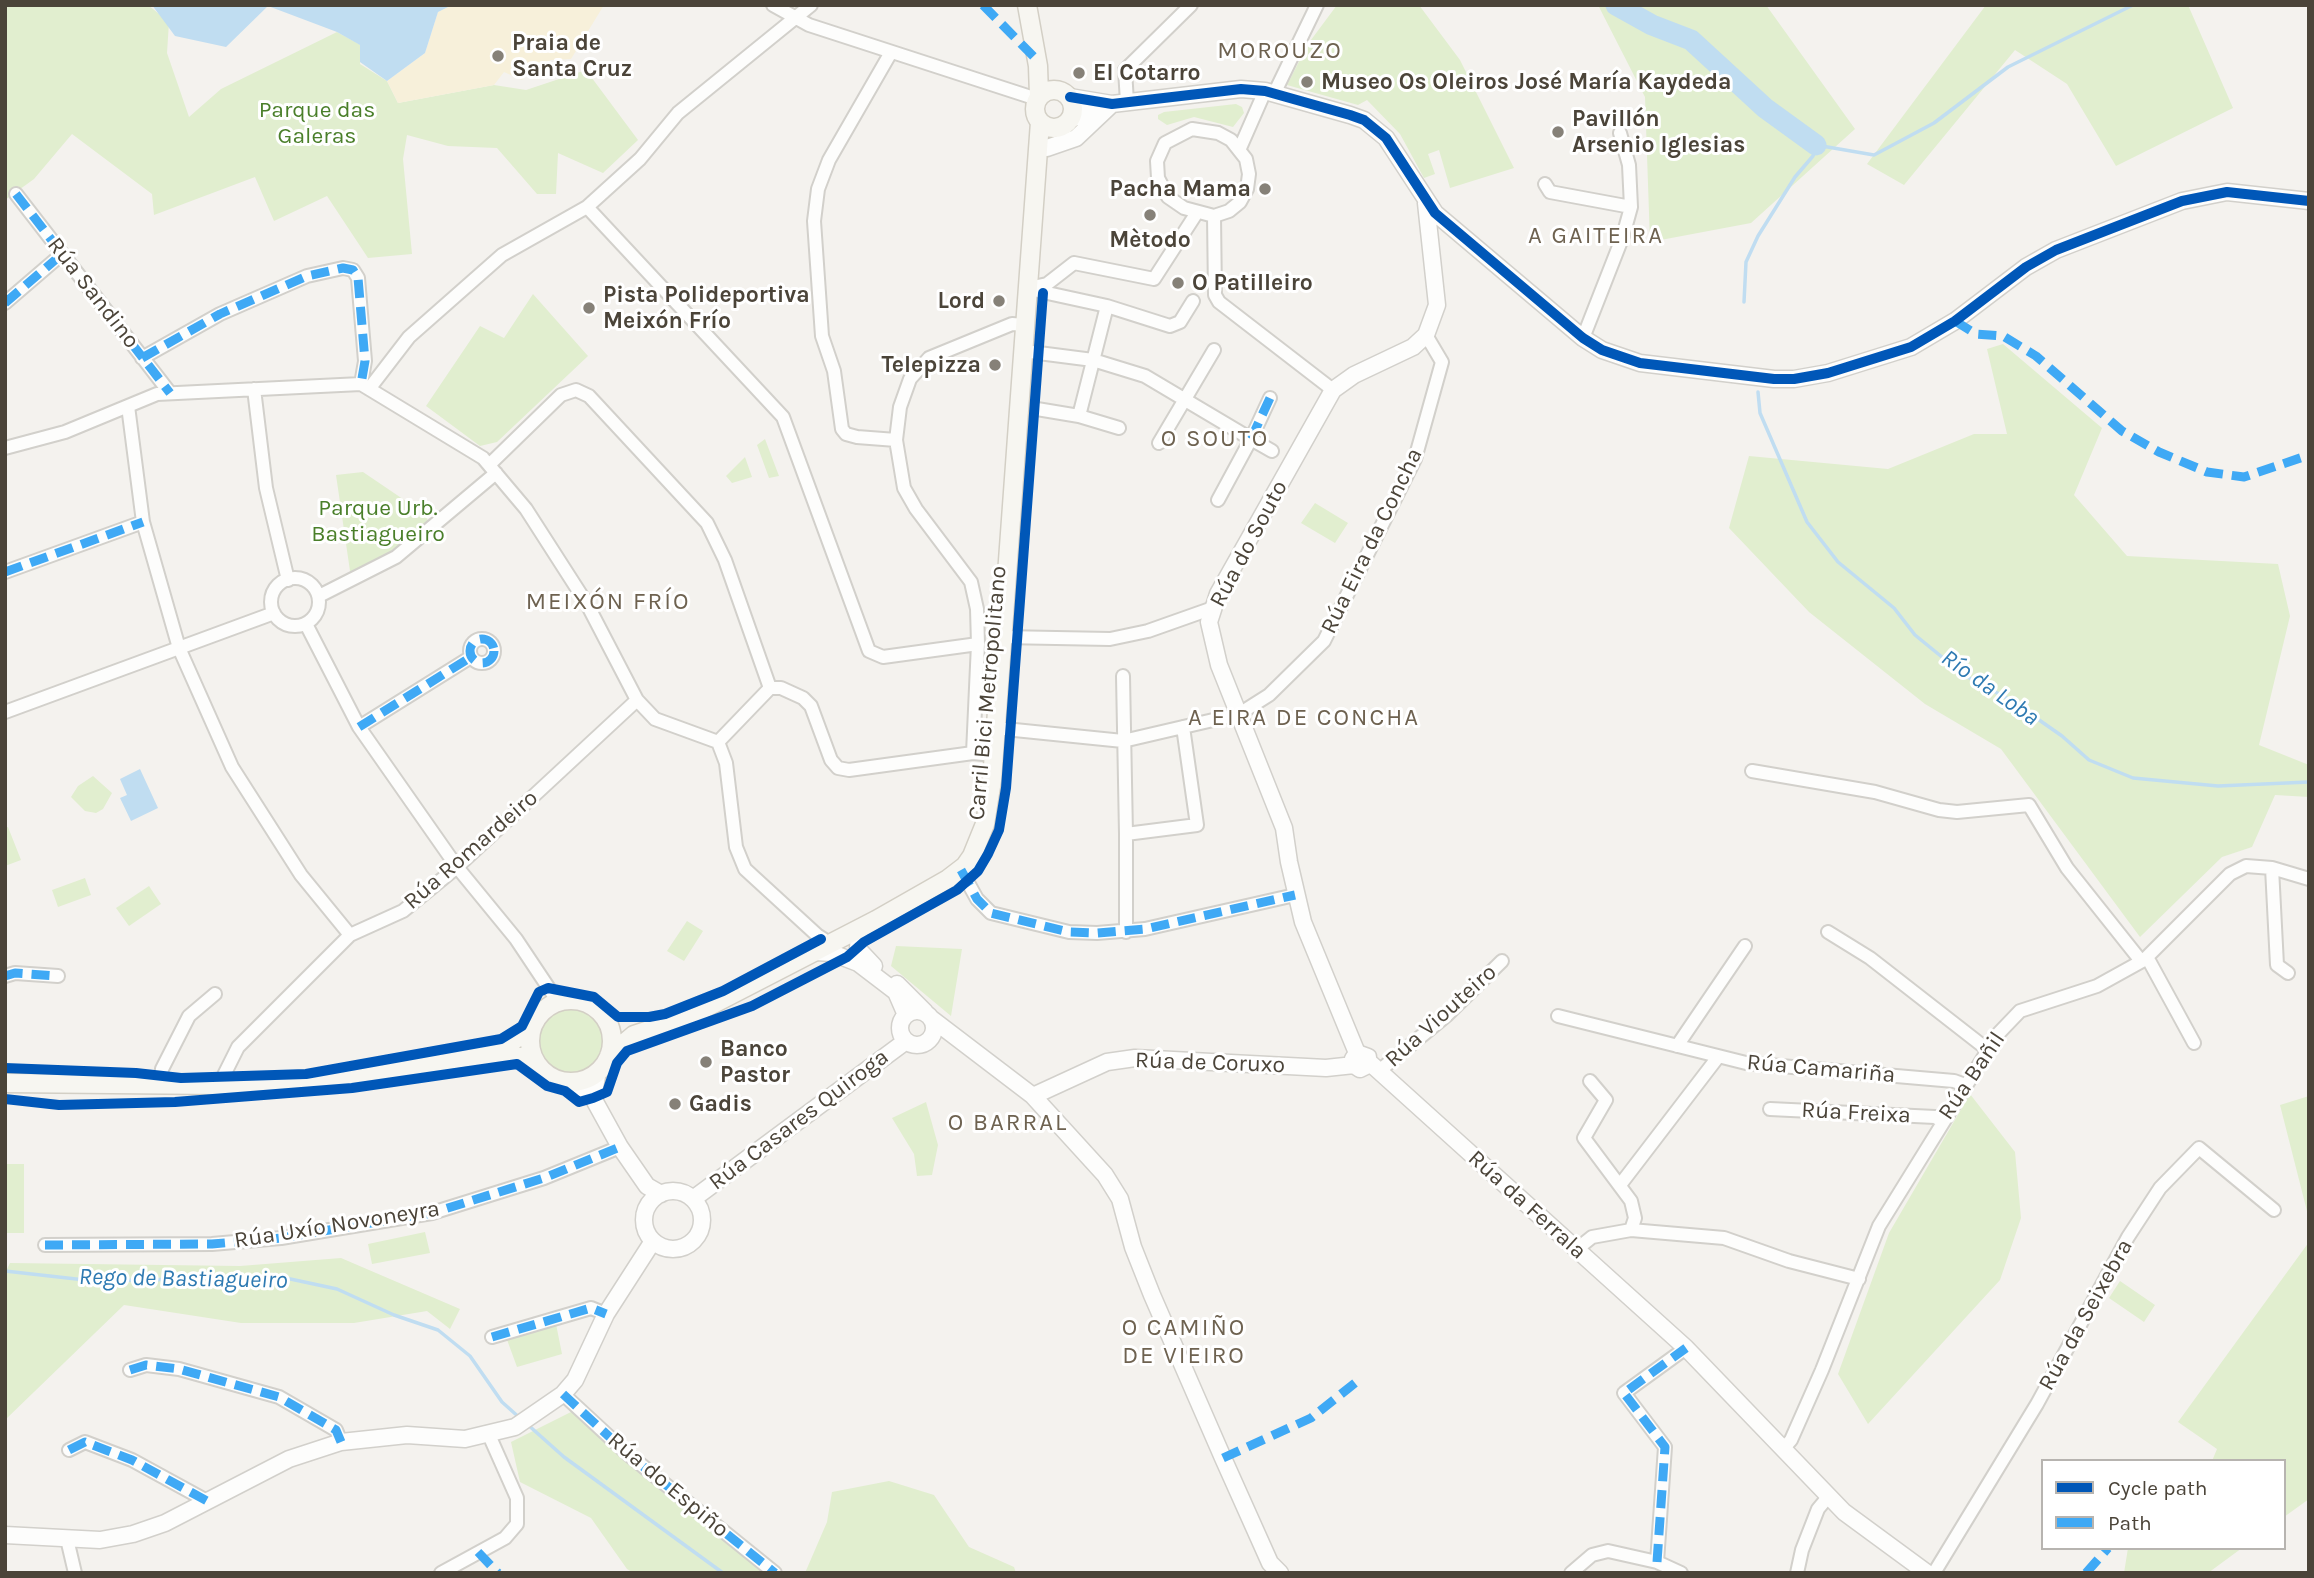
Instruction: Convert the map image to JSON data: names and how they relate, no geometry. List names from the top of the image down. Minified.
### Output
{"streets":{"street":["Rúa Sandino","Rúa Eira da Concha","Rúa do Souto","Rúa Romardeiro","Rúa Viouteiro","Rúa de Coruxo","Rúa Camariña","Rúa Bañil","Rúa Freixa","Rúa Casares Quiroga","Rúa da Ferrala","Rúa Uxío Novoneyra","Rúa da Seixebra","Rúa do Espiño"],"cycle path":["Carril Bici Metropolitano"]},"crossings":[["Rúa Eira da Concha","Rúa do Souto"],["Rúa do Souto","Rúa Viouteiro"],["Rúa do Souto","Rúa de Coruxo"],["Rúa do Souto","Rúa da Ferrala"],["Rúa Viouteiro","Rúa de Coruxo"],["Rúa Viouteiro","Rúa da Ferrala"],["Rúa de Coruxo","Rúa da Ferrala"],["Rúa Camariña","Rúa Bañil"],["Rúa Bañil","Rúa Freixa"],["Rúa Bañil","Rúa da Ferrala"]],"districts":["MOROUZO","A GAITEIRA","O SOUTO","MEIXÓN FRÍO","A EIRA DE CONCHA","O BARRAL","O CAMIÑO DE VIEIRO"],"water":["Río da Loba","Rego de Bastiagueiro"],"parks":["Parque das Galeras","Parque Urb. Bastiagueiro"],"places":["Praia de Santa Cruz","El Cotarro","Museo Os Oleiros José María Kaydeda","Pavillón Arsenio Iglesias","Pacha Mama","Mètodo","O Patilleiro","Lord","Pista Polideportiva Meixón Frío","Telepizza","Banco Pastor","Gadis"],"legend":["Cycle path","Path"]}
